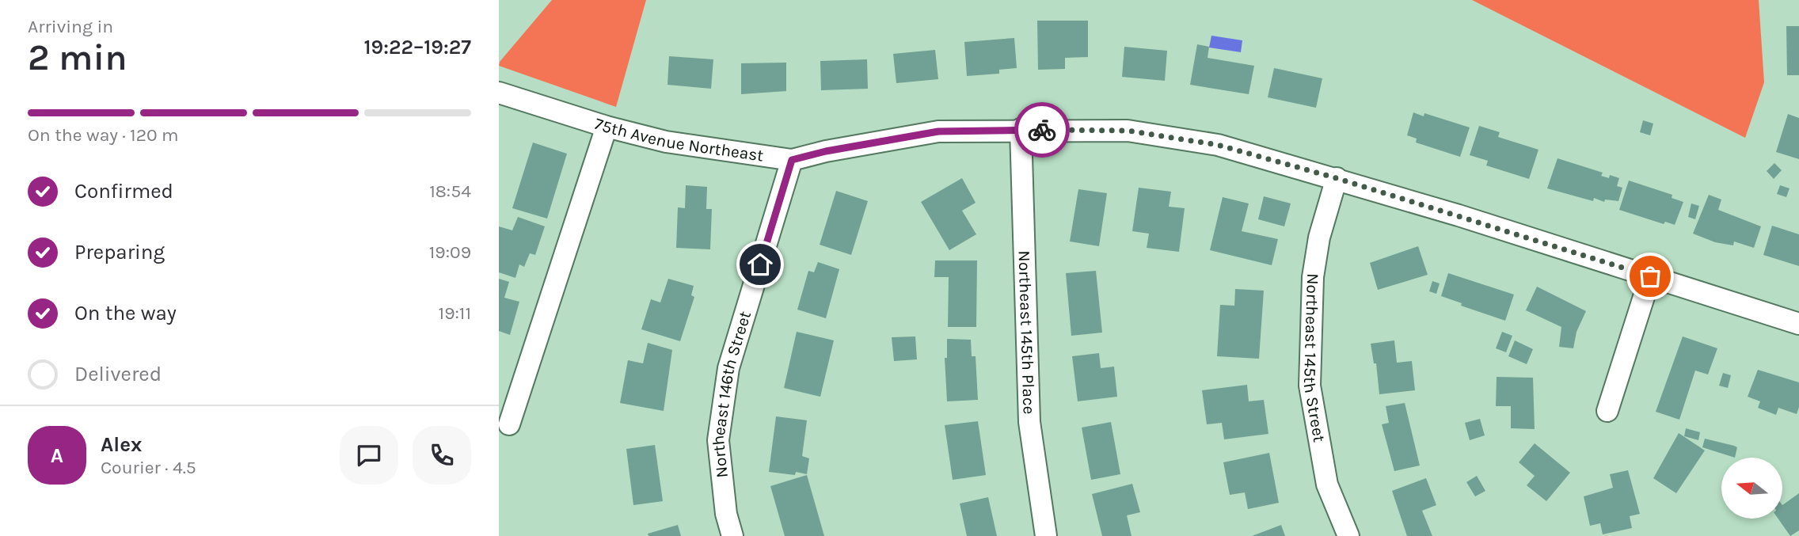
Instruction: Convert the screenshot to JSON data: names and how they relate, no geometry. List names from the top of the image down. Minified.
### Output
{"streets":{"street":["75th Avenue Northeast","Northeast 145th Place","Northeast 145th Street","Northeast 146th Street"]},"crossings":[["75th Avenue Northeast","Northeast 145th Place"],["75th Avenue Northeast","Northeast 145th Street"],["75th Avenue Northeast","Northeast 146th Street"]],"north":"left","page":{"heading":["2 min","Arriving in","19:22–19:27"],"panel":["Alex","Courier · 4.5"],"bar":"On the way · 120 m","list":[["Confirmed","18:54"],["Preparing","19:09"],["On the way","19:11"],"Delivered"],"round":"A"}}
